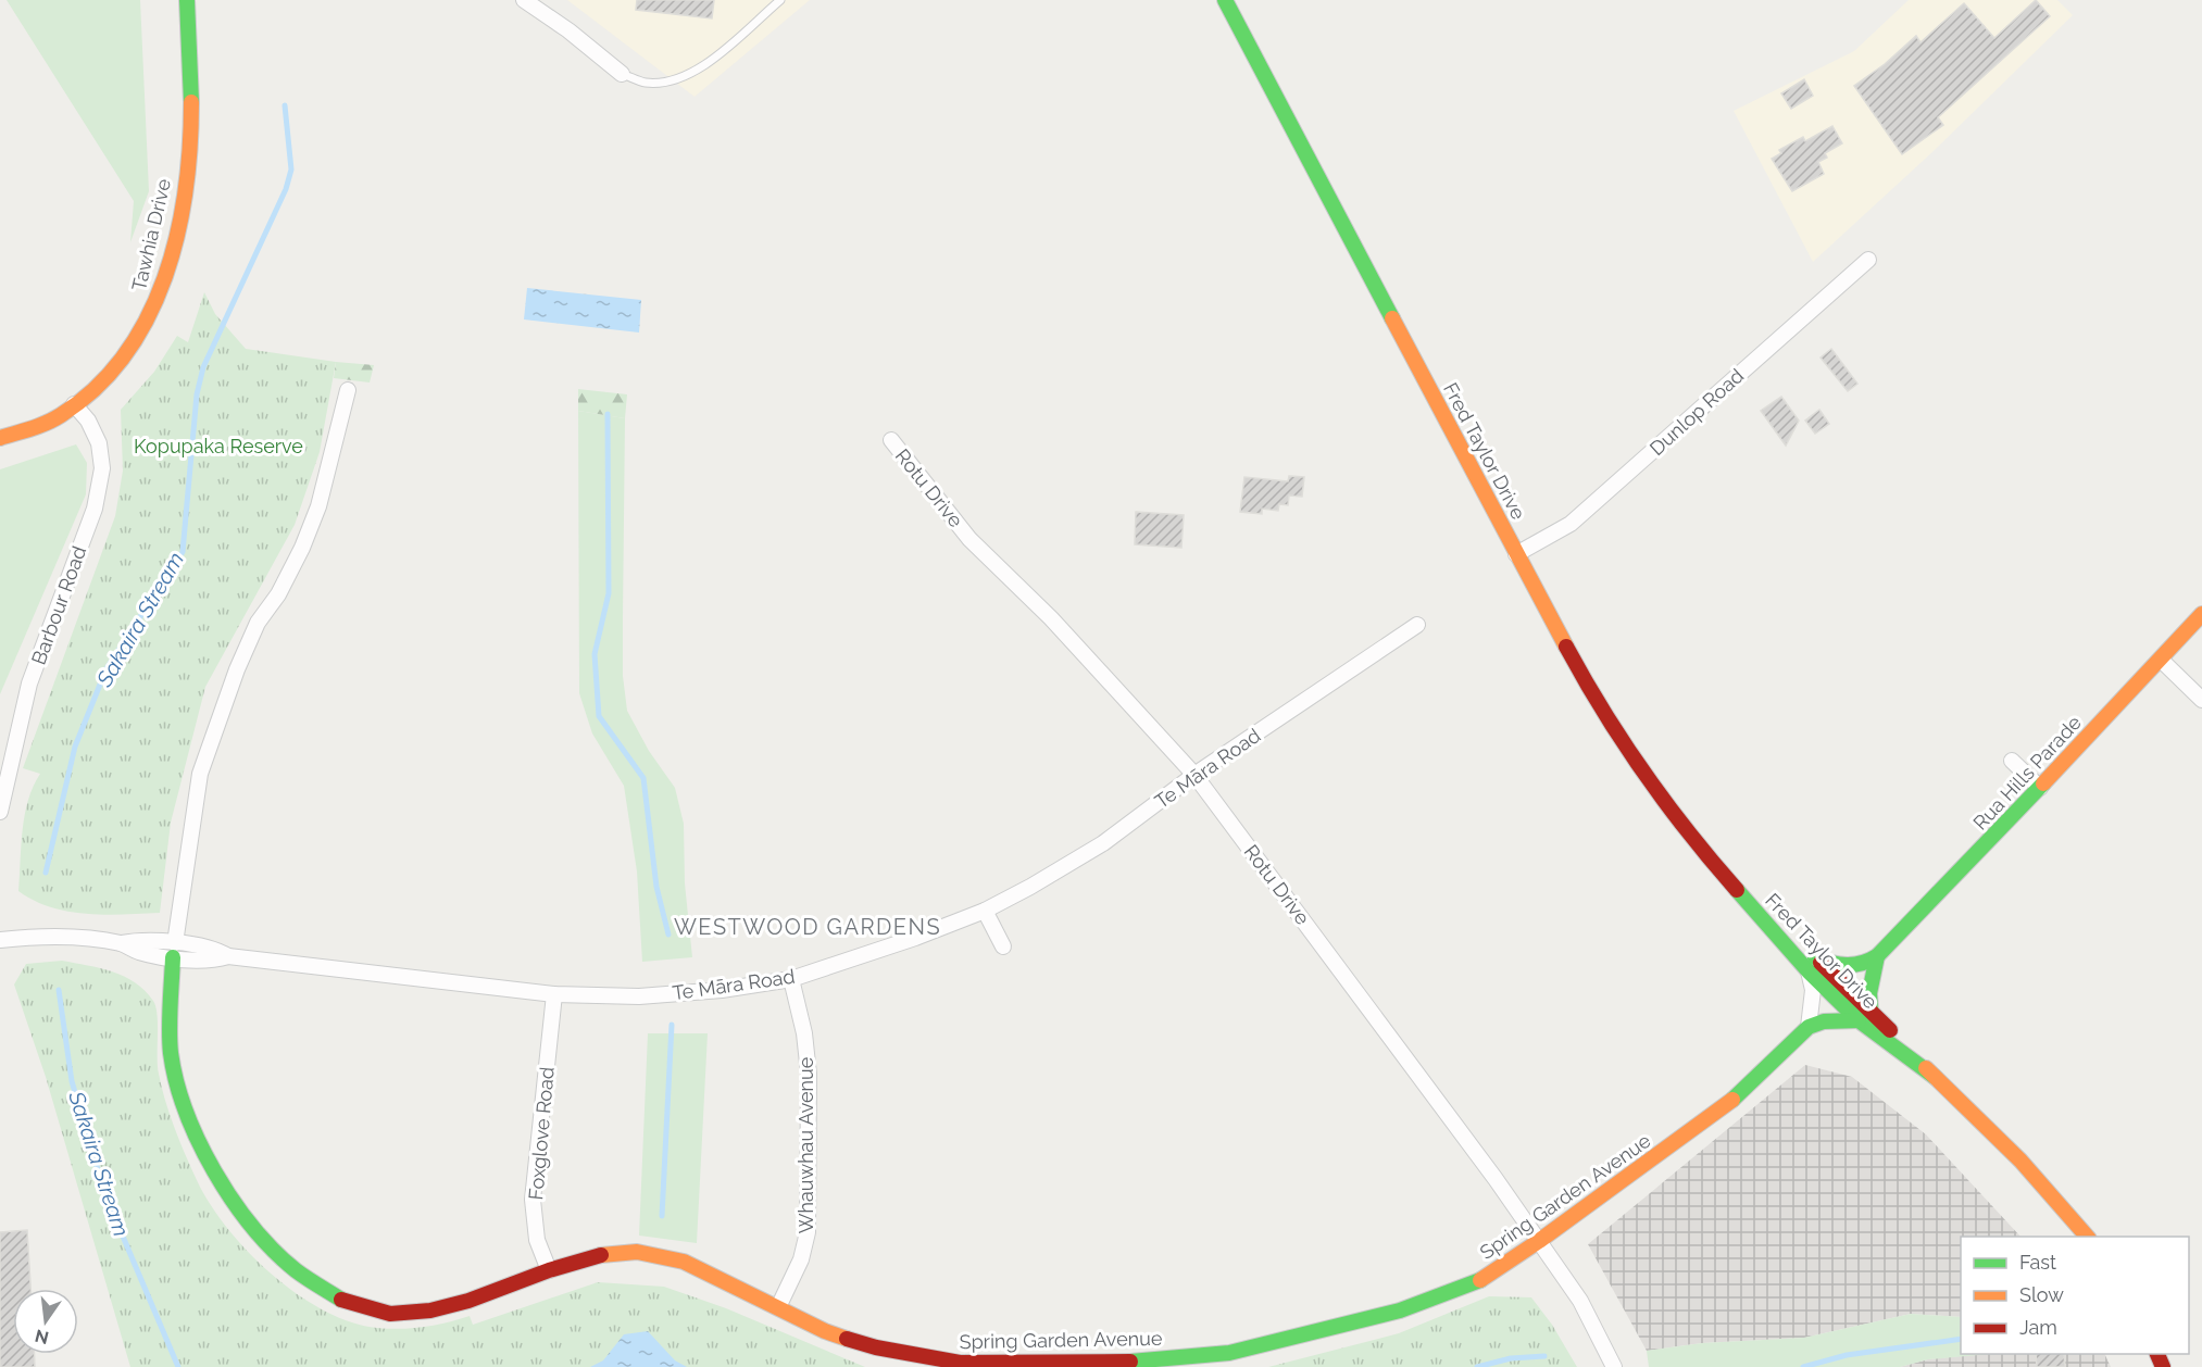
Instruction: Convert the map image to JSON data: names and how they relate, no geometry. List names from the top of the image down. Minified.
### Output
{"streets":{"street":["Tawhia Drive","Dunlop Road","Fred Taylor Drive","Rotu Drive","Barbour Road","Te Māra Road","Rua Hills Parade","Foxglove Road","Whauwhau Avenue","Spring Garden Avenue"]},"crossings":[["Tawhia Drive","Barbour Road"],["Dunlop Road","Fred Taylor Drive"],["Rotu Drive","Te Māra Road"],["Rotu Drive","Spring Garden Avenue"],["Te Māra Road","Foxglove Road"],["Te Māra Road","Whauwhau Avenue"],["Te Māra Road","Spring Garden Avenue"],["Foxglove Road","Spring Garden Avenue"],["Whauwhau Avenue","Spring Garden Avenue"]],"districts":["WESTWOOD GARDENS"],"water":["Sakaira Stream"],"parks":["Kopupaka Reserve"],"legend":["Fast","Slow","Jam"],"north":"bottom"}
